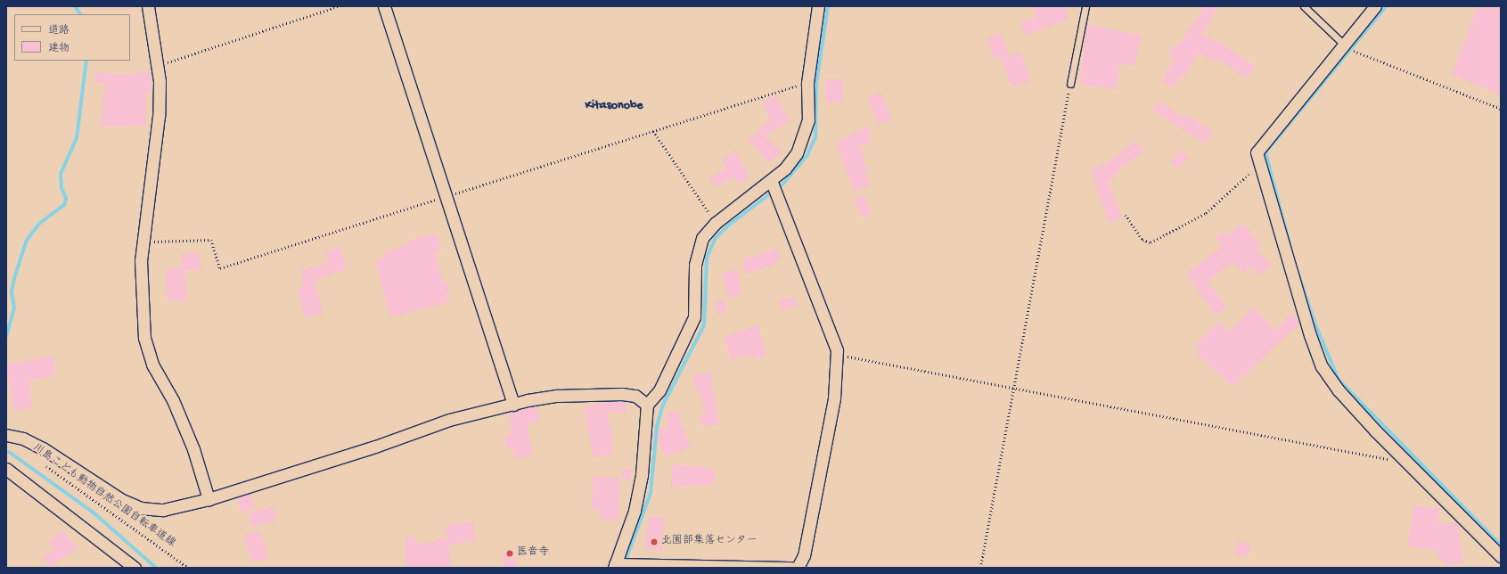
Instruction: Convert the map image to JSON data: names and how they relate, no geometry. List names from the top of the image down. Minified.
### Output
{"streets":{"path":["川島こども動物自然公園自転車道線"]},"districts":["Kitasonobe"],"places":["北園部集落センター","医音寺"],"legend":["道路","建物"]}
